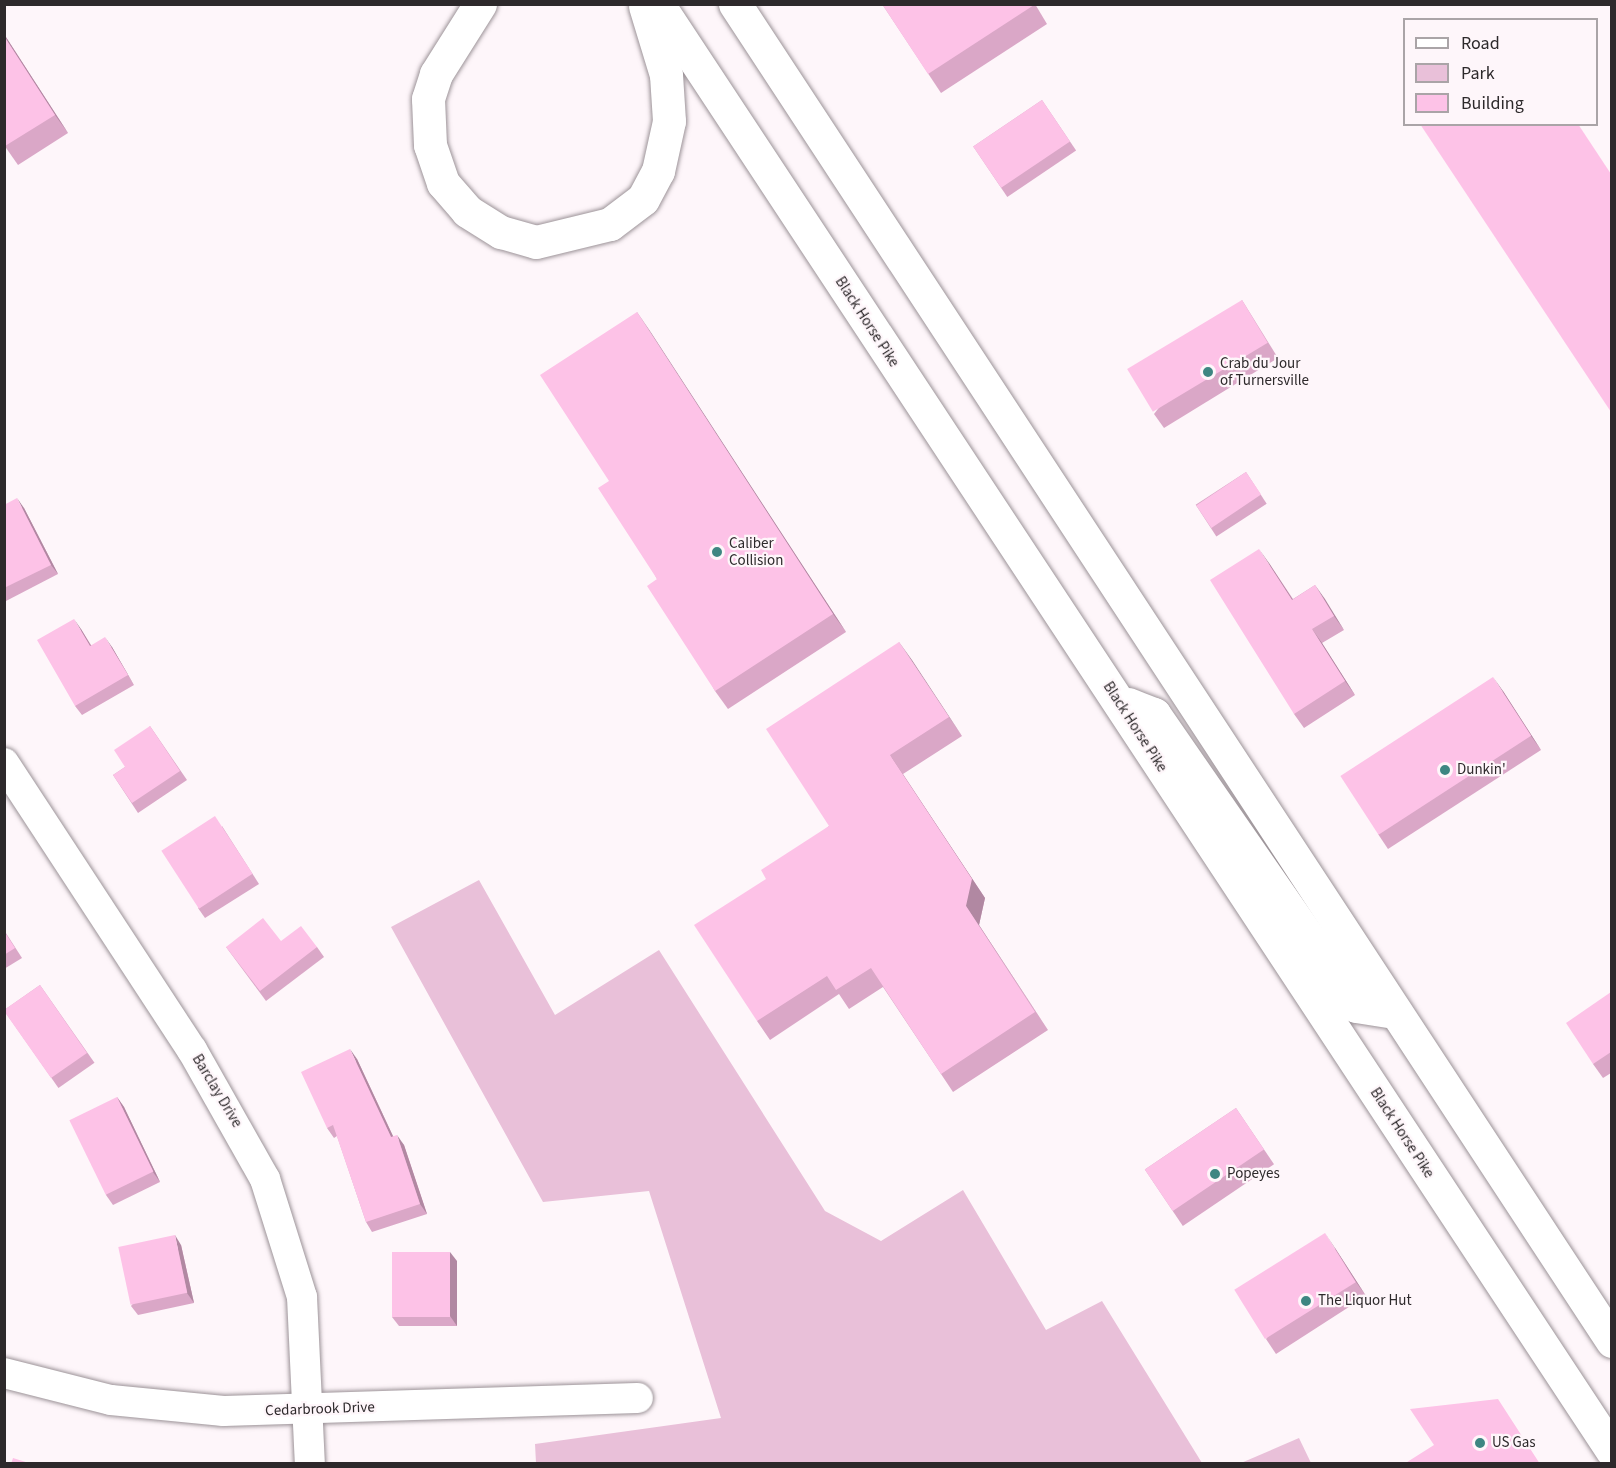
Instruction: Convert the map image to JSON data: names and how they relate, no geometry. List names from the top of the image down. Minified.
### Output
{"streets":{"highway":["Black Horse Pike"],"street":["Barclay Drive","Cedarbrook Drive"]},"crossings":[["Barclay Drive","Cedarbrook Drive"]],"places":["Crab du Jour of Turnersville","Caliber Collision","Dunkin'","Popeyes","The Liquor Hut","US Gas"],"legend":["Road","Park","Building"]}
